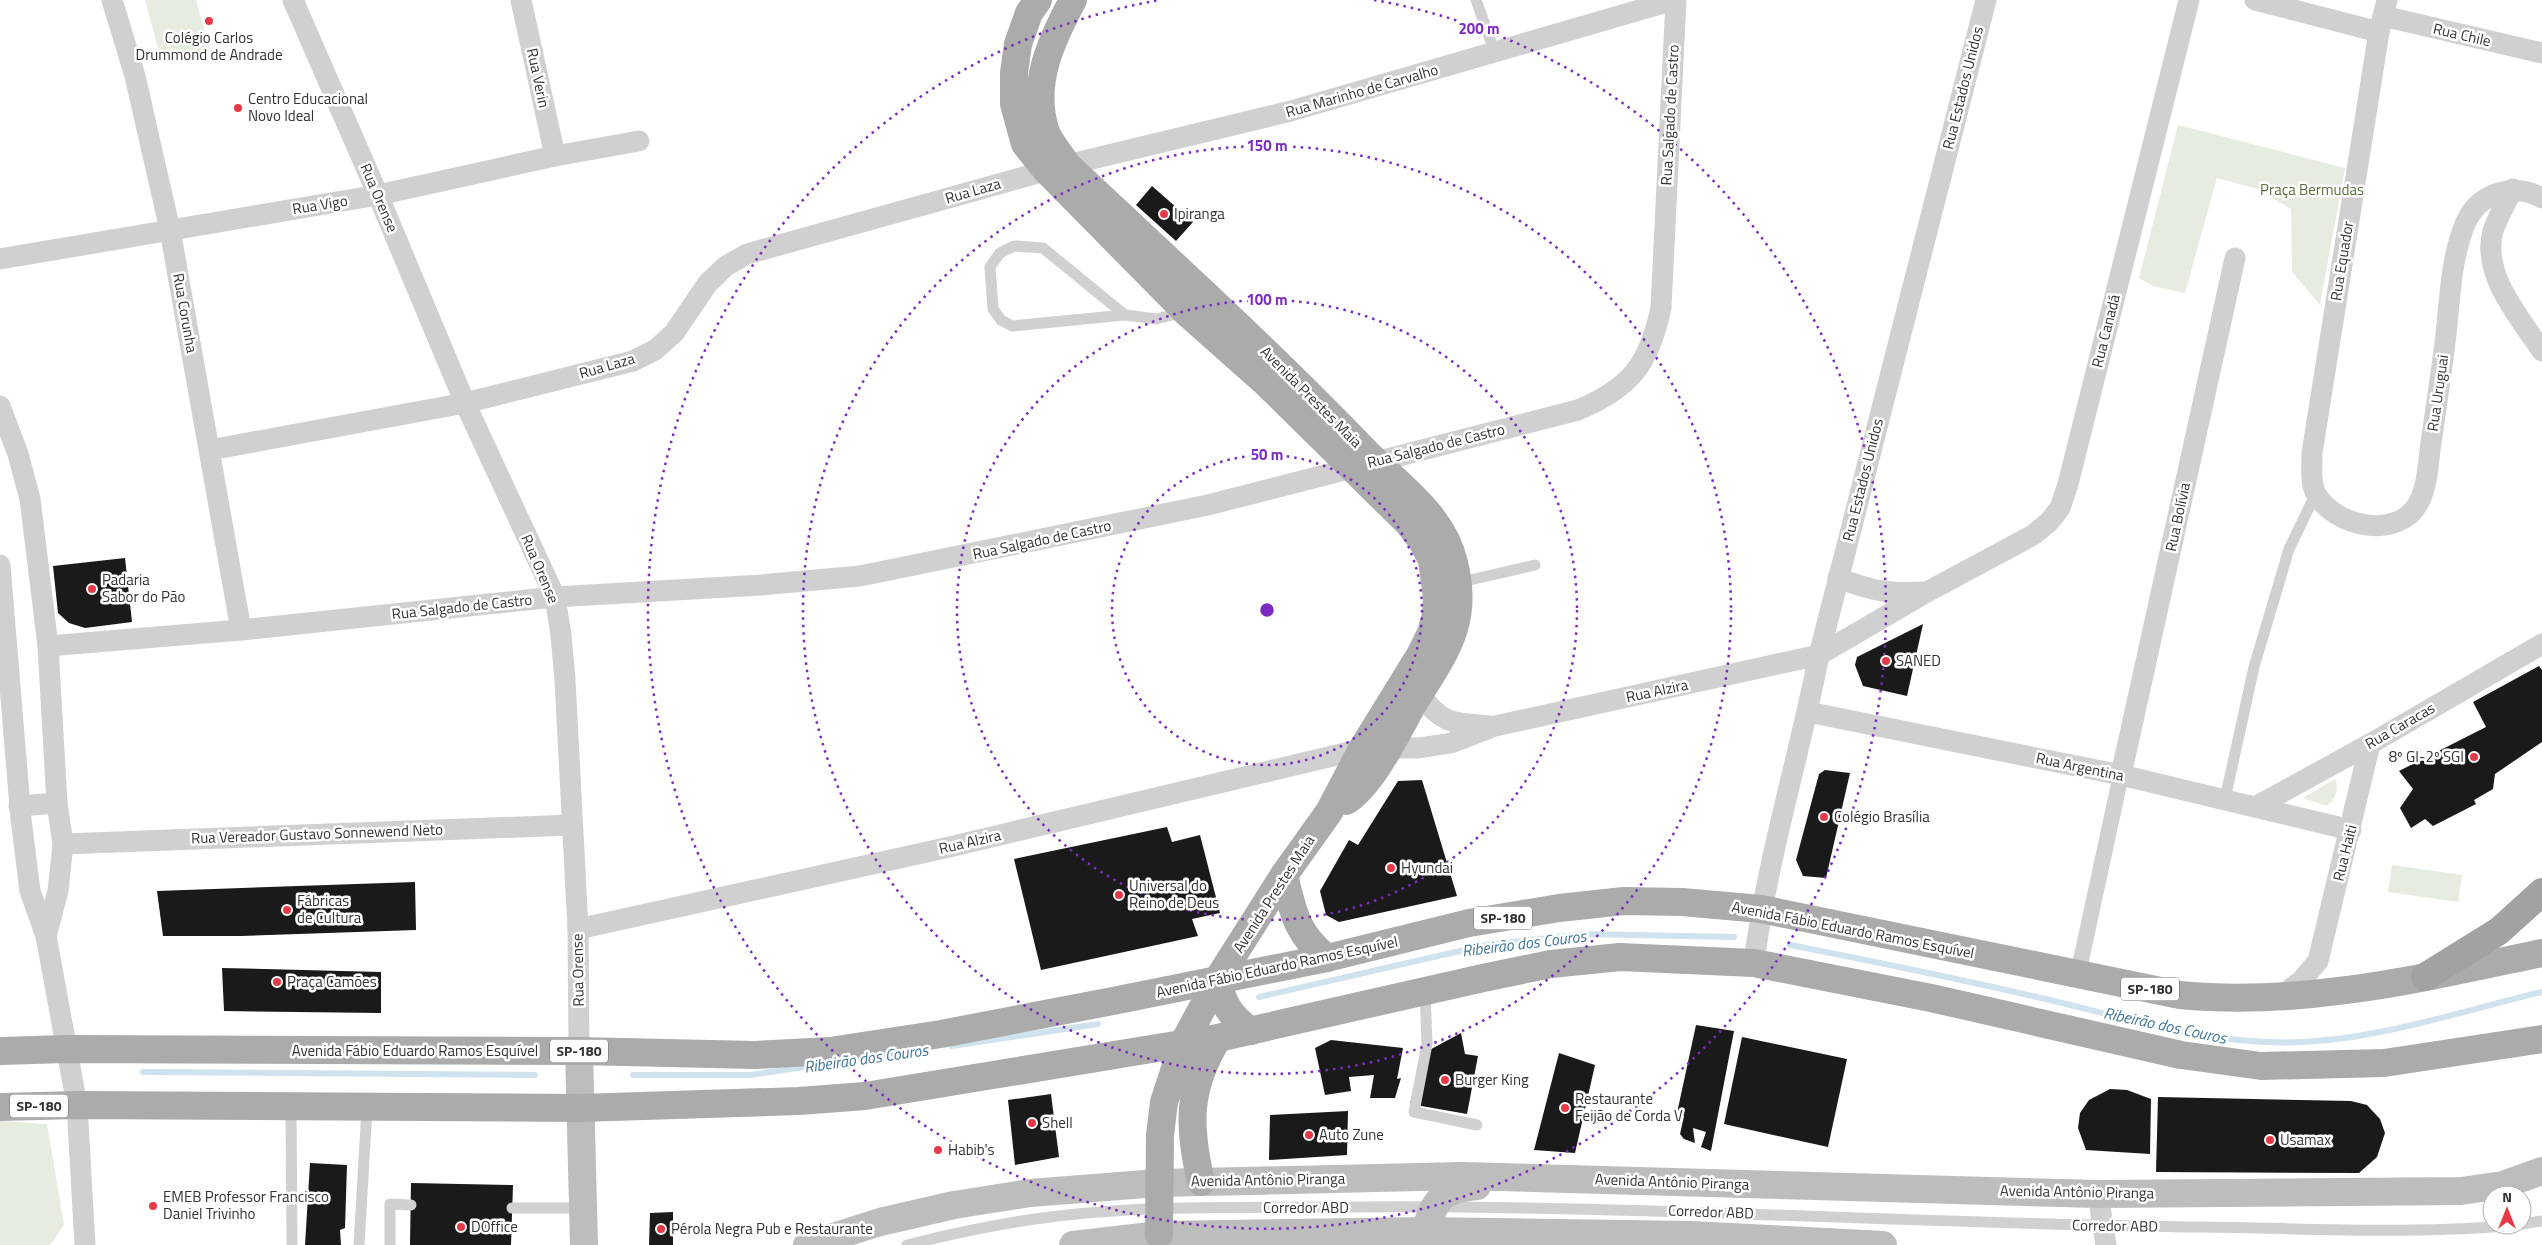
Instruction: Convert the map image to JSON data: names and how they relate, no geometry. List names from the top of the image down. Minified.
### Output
{"streets":{"main road":["Rua Orense","Avenida Prestes Maia","SP-180","Avenida Fábio Eduardo Ramos Esquível","Avenida Antônio Piranga"],"street":["Rua Chile","Rua Verin","Rua Estados Unidos","Rua Marinho de Carvalho","Rua Salgado de Castro","Rua Laza","Rua Vigo","Rua Equador","Rua Corunha","Rua Canadá","Rua Uruguai","Rua Bolívia","Rua Alzira","Rua Caracas","Rua Argentina","Rua Vereador Gustavo Sonnewend Neto","Rua Haiti"],"lane":["Corredor ABD"]},"crossings":[["Rua Chile","Rua Equador"],["Rua Verin","Rua Vigo"],["Rua Estados Unidos","Rua Canadá"],["Rua Estados Unidos","Rua Alzira"],["Rua Estados Unidos","Rua Argentina"],["Rua Estados Unidos","SP-180"],["Rua Estados Unidos","Avenida Fábio Eduardo Ramos Esquível"],["Rua Marinho de Carvalho","Rua Salgado de Castro"],["Rua Marinho de Carvalho","Rua Laza"],["Rua Marinho de Carvalho","Avenida Prestes Maia"],["Rua Salgado de Castro","Rua Orense"],["Rua Salgado de Castro","Rua Corunha"],["Rua Salgado de Castro","Avenida Prestes Maia"],["Rua Laza","Rua Orense"],["Rua Laza","Rua Corunha"],["Rua Laza","Avenida Prestes Maia"],["Rua Orense","Rua Vigo"],["Rua Orense","Rua Alzira"],["Rua Orense","Rua Vereador Gustavo Sonnewend Neto"],["Rua Orense","SP-180"],["Rua Orense","Avenida Fábio Eduardo Ramos Esquível"],["Rua Vigo","Rua Corunha"],["Rua Equador","Rua Uruguai"],["Rua Canadá","Rua Alzira"],["Avenida Prestes Maia","Rua Alzira"],["Avenida Prestes Maia","SP-180"],["Avenida Prestes Maia","Avenida Fábio Eduardo Ramos Esquível"],["Avenida Prestes Maia","Avenida Antônio Piranga"],["Avenida Prestes Maia","Corredor ABD"],["Rua Bolívia","Rua Argentina"],["Rua Caracas","Rua Argentina"],["Rua Caracas","Rua Haiti"],["Rua Argentina","Rua Haiti"],["Rua Haiti","Avenida Fábio Eduardo Ramos Esquível"],["Avenida Antônio Piranga","Corredor ABD"]],"water":["Ribeirão dos Couros"],"parks":["Praça Bermudas"],"places":["Colégio Carlos Drummond de Andrade","Centro Educacional Novo Ideal","Ipiranga","Padaria Sabor do Pão","SANED","8º GI-2º SGI","Colégio Brasília","Hyundai","Universal do Reino de Deus","Fábricas de Cultura","Praça Camões","Burger King","Restaurante Feijão de Corda V","Shell","Auto Zune","Usamax","Habib's","EMEB Professor Francisco Daniel Trivinho","DOffice","Pérola Negra Pub e Restaurante"],"north":"top","rings":["200 m","150 m","100 m","50 m"]}
